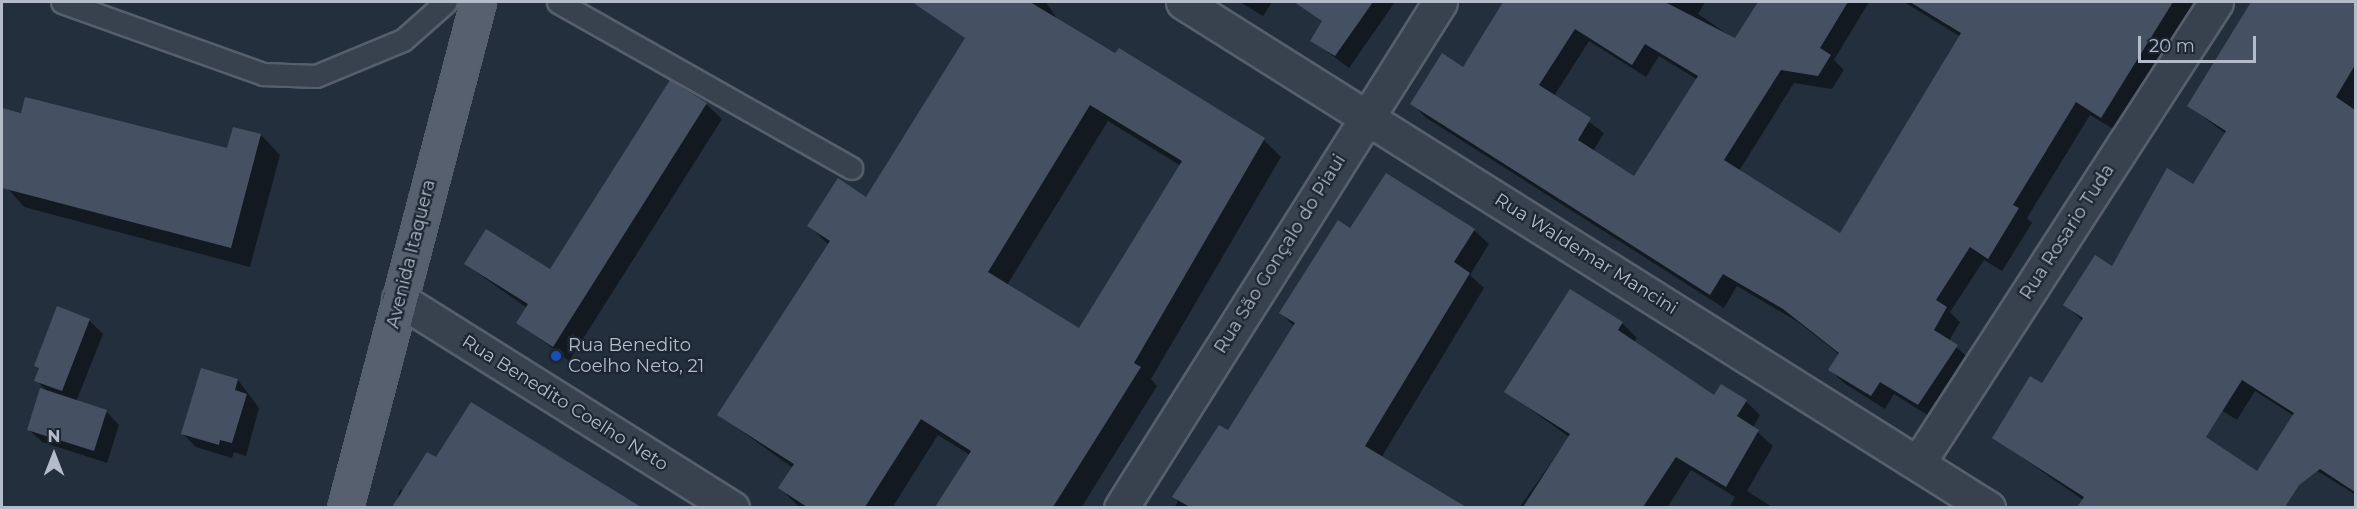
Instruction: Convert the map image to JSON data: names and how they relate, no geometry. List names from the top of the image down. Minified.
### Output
{"streets":{"main road":["Avenida Itaquera"],"street":["Rua Rosario Tuda","Rua São Gonçalo do Piaui","Rua Waldemar Mancini","Rua Benedito Coelho Neto"]},"crossings":[["Rua Rosario Tuda","Rua Waldemar Mancini"],["Avenida Itaquera","Rua Benedito Coelho Neto"],["Rua São Gonçalo do Piaui","Rua Waldemar Mancini"]],"places":["Rua Benedito Coelho Neto, 21"],"scale_bar":"20 m","north":"top"}
